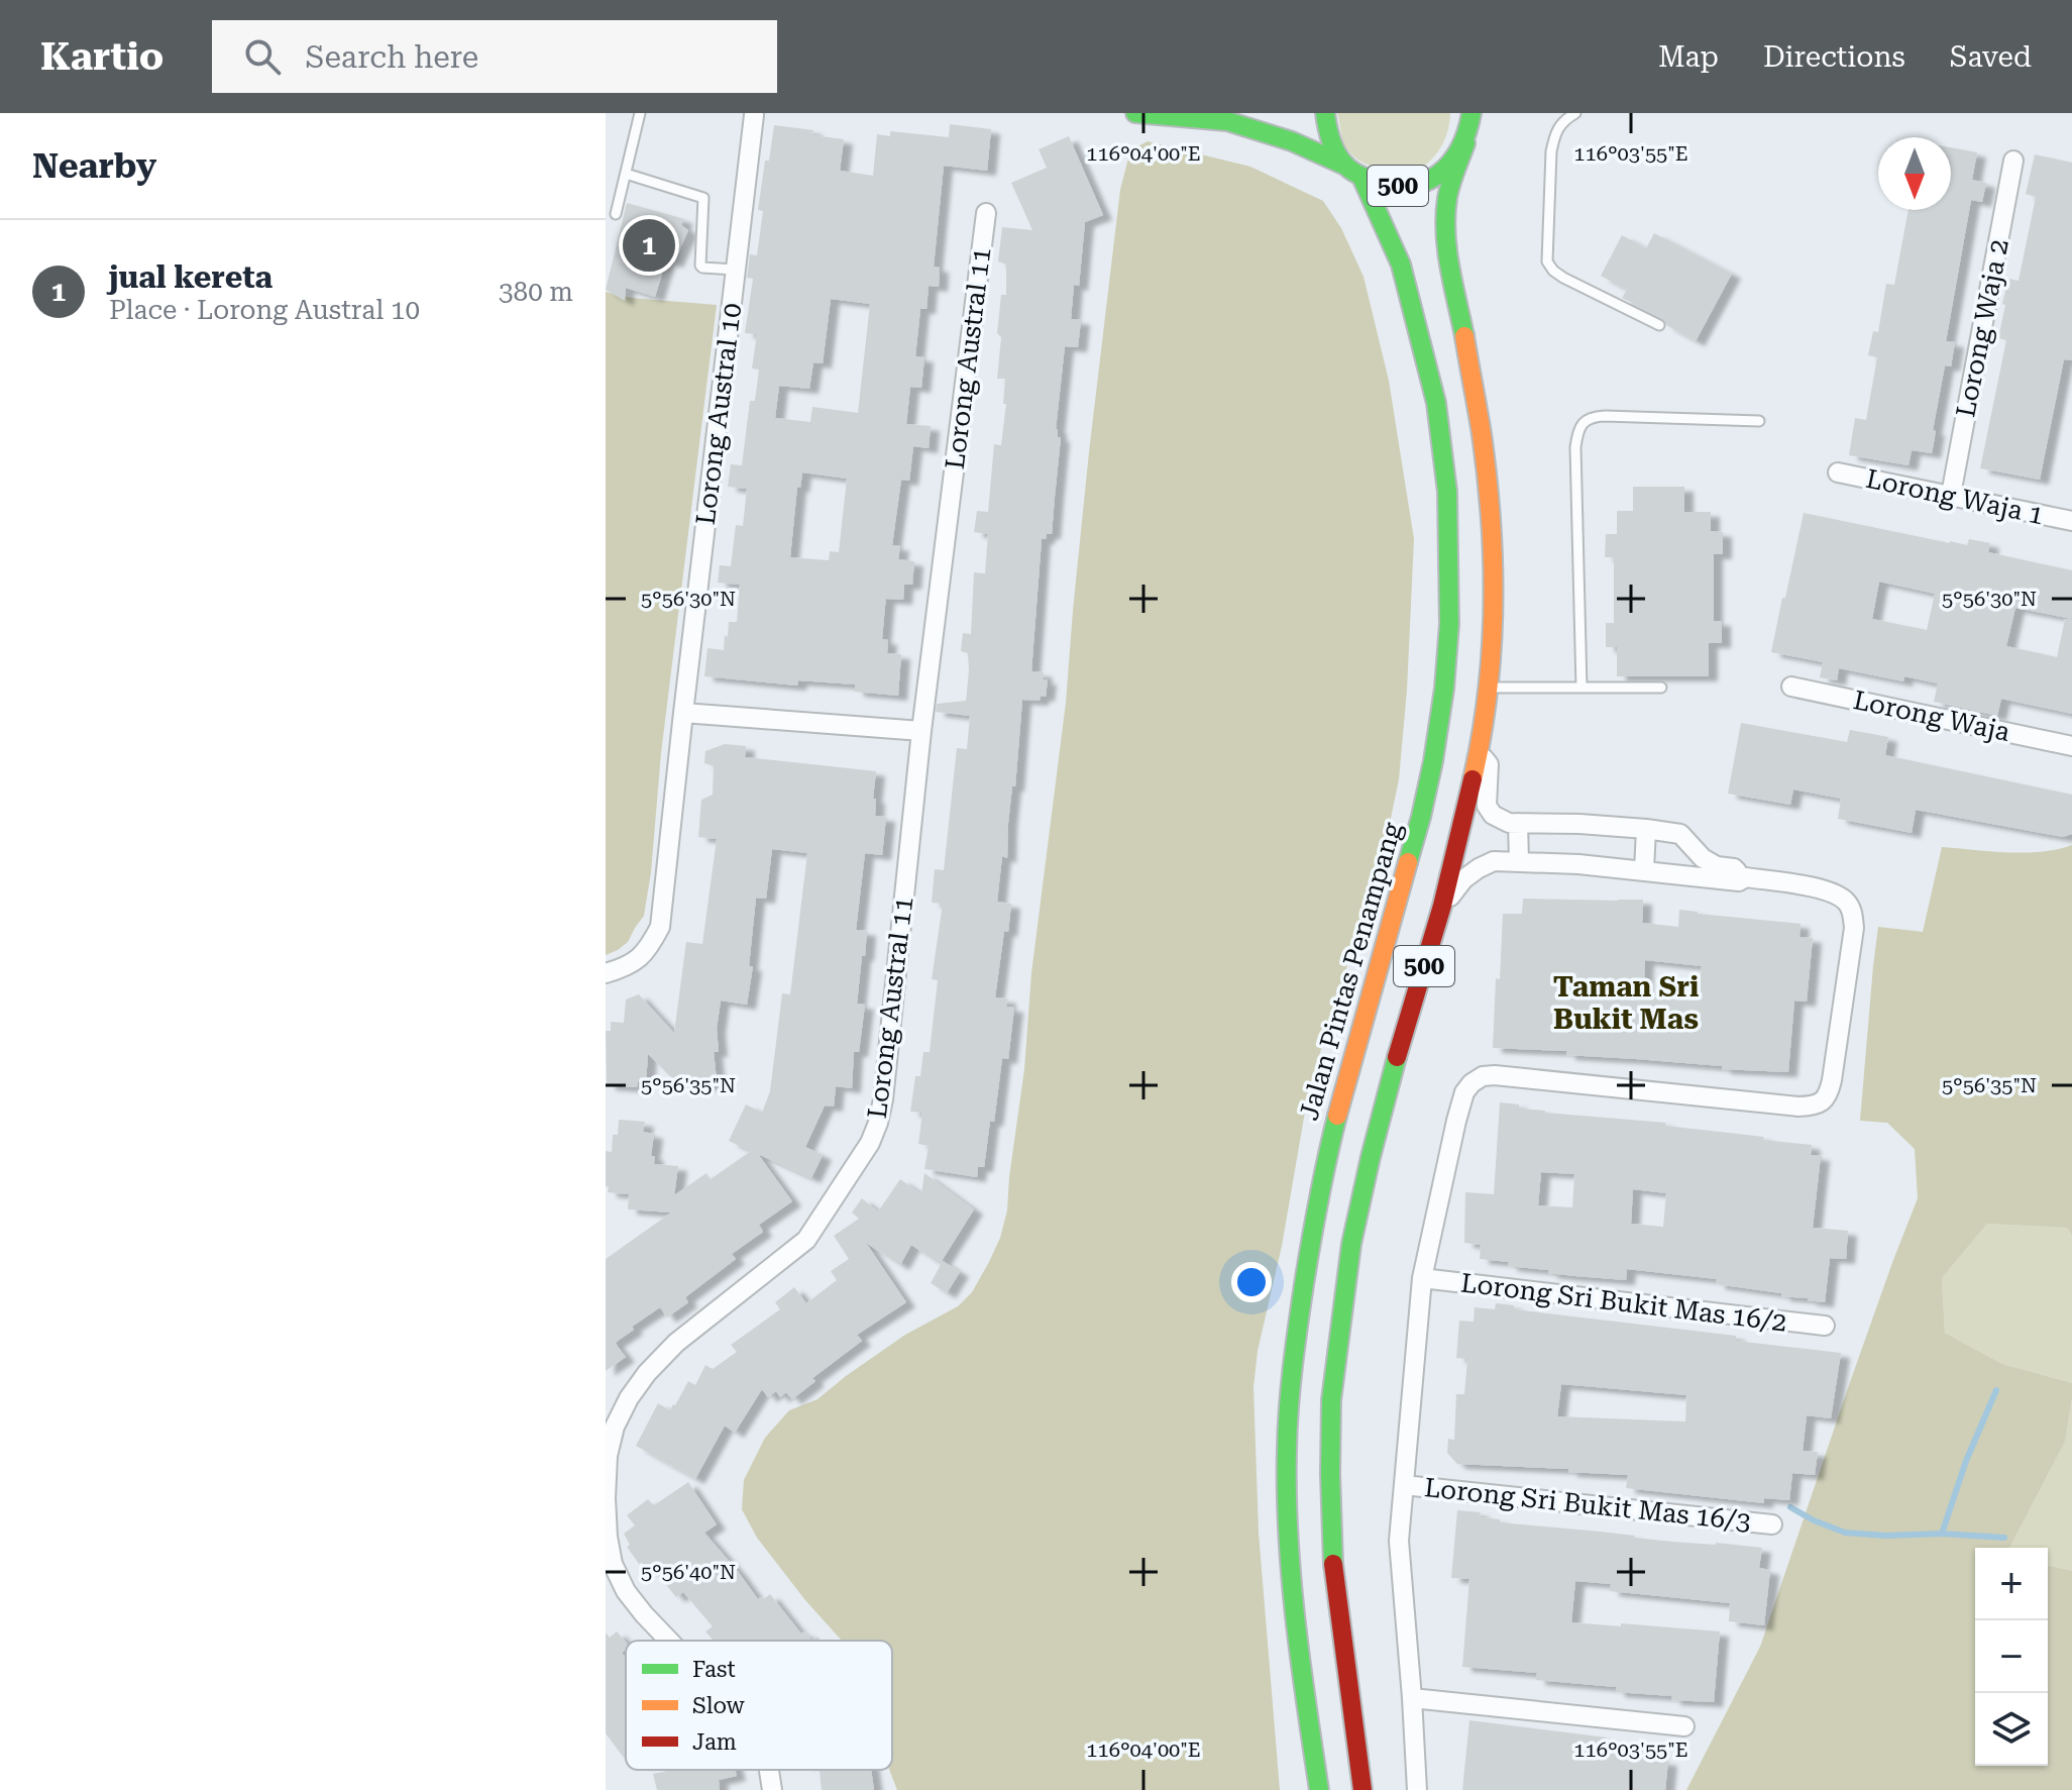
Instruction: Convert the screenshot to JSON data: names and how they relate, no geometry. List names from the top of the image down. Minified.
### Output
{"streets":{"main road":["500","Jalan Pintas Penampang"],"street":["Lorong Waja 2","Lorong Austral 11","Lorong Austral 10","Lorong Waja 1","Lorong Waja","Lorong Sri Bukit Mas 16/2","Lorong Sri Bukit Mas 16/3"]},"crossings":[["500","Jalan Pintas Penampang"],["Lorong Waja 2","Lorong Waja 1"]],"districts":["Taman Sri Bukit Mas"],"legend":["Fast","Slow","Jam"],"north":"bottom","page":{"header":"Kartio","search":"Search here","nav":["Map","Directions","Saved"],"heading":"Nearby","pins":"1","list":[{"mark":"1","name":"jual kereta","note":"Place · Lorong Austral 10","value":"380 m"}],"map_buttons":["+","−"]},"coordinates":["116°04'00\"E","116°03'55\"E","5°56'30\"N","5°56'35\"N","5°56'40\"N"]}
